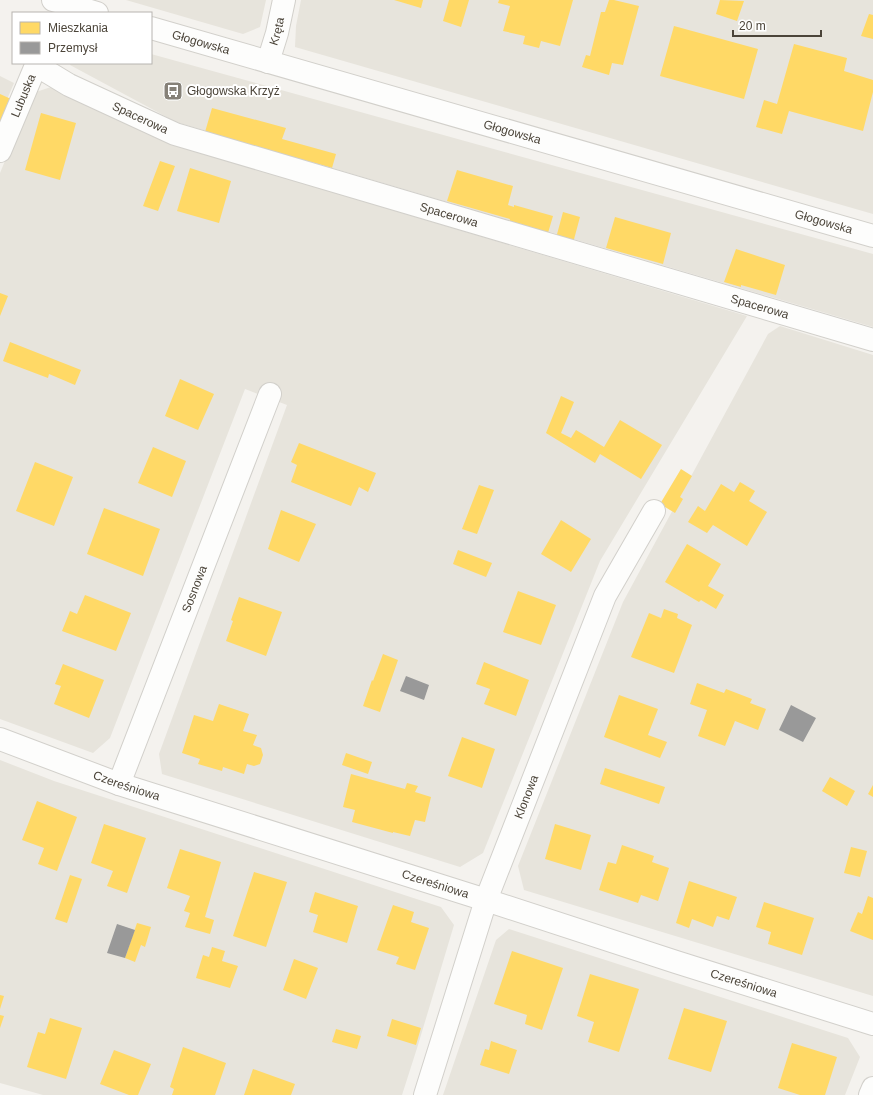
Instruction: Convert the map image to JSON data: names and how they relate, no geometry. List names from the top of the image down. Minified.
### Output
{"streets":{"street":["Kręta","Głogowska","Lubuska","Spacerowa","Sosnowa","Czereśniowa","Klonowa"]},"crossings":[["Kręta","Głogowska"],["Lubuska","Spacerowa"],["Sosnowa","Czereśniowa"],["Czereśniowa","Klonowa"]],"places":{"bus stop":["Głogowska Krzyż"]},"legend":["Mieszkania","Przemysł"],"scale_bar":"20 m"}
